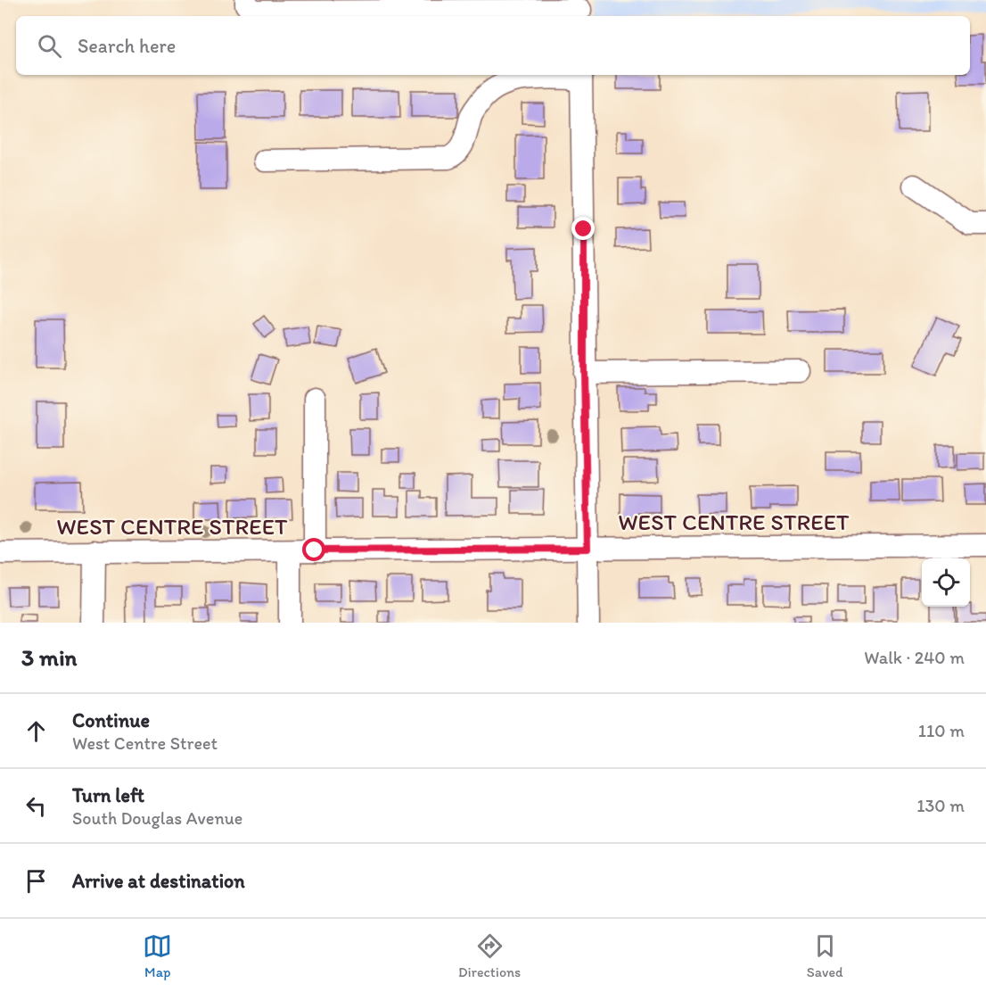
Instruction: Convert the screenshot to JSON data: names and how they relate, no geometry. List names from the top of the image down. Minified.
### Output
{"streets":{"street":["WEST CENTRE STREET"]},"page":{"search":"Search here","heading":["3 min","Walk · 240 m"],"list":[["Continue","West Centre Street","110 m"],["Turn left","South Douglas Avenue","130 m"],"Arrive at destination"],"nav":["Map","Directions","Saved"]}}
